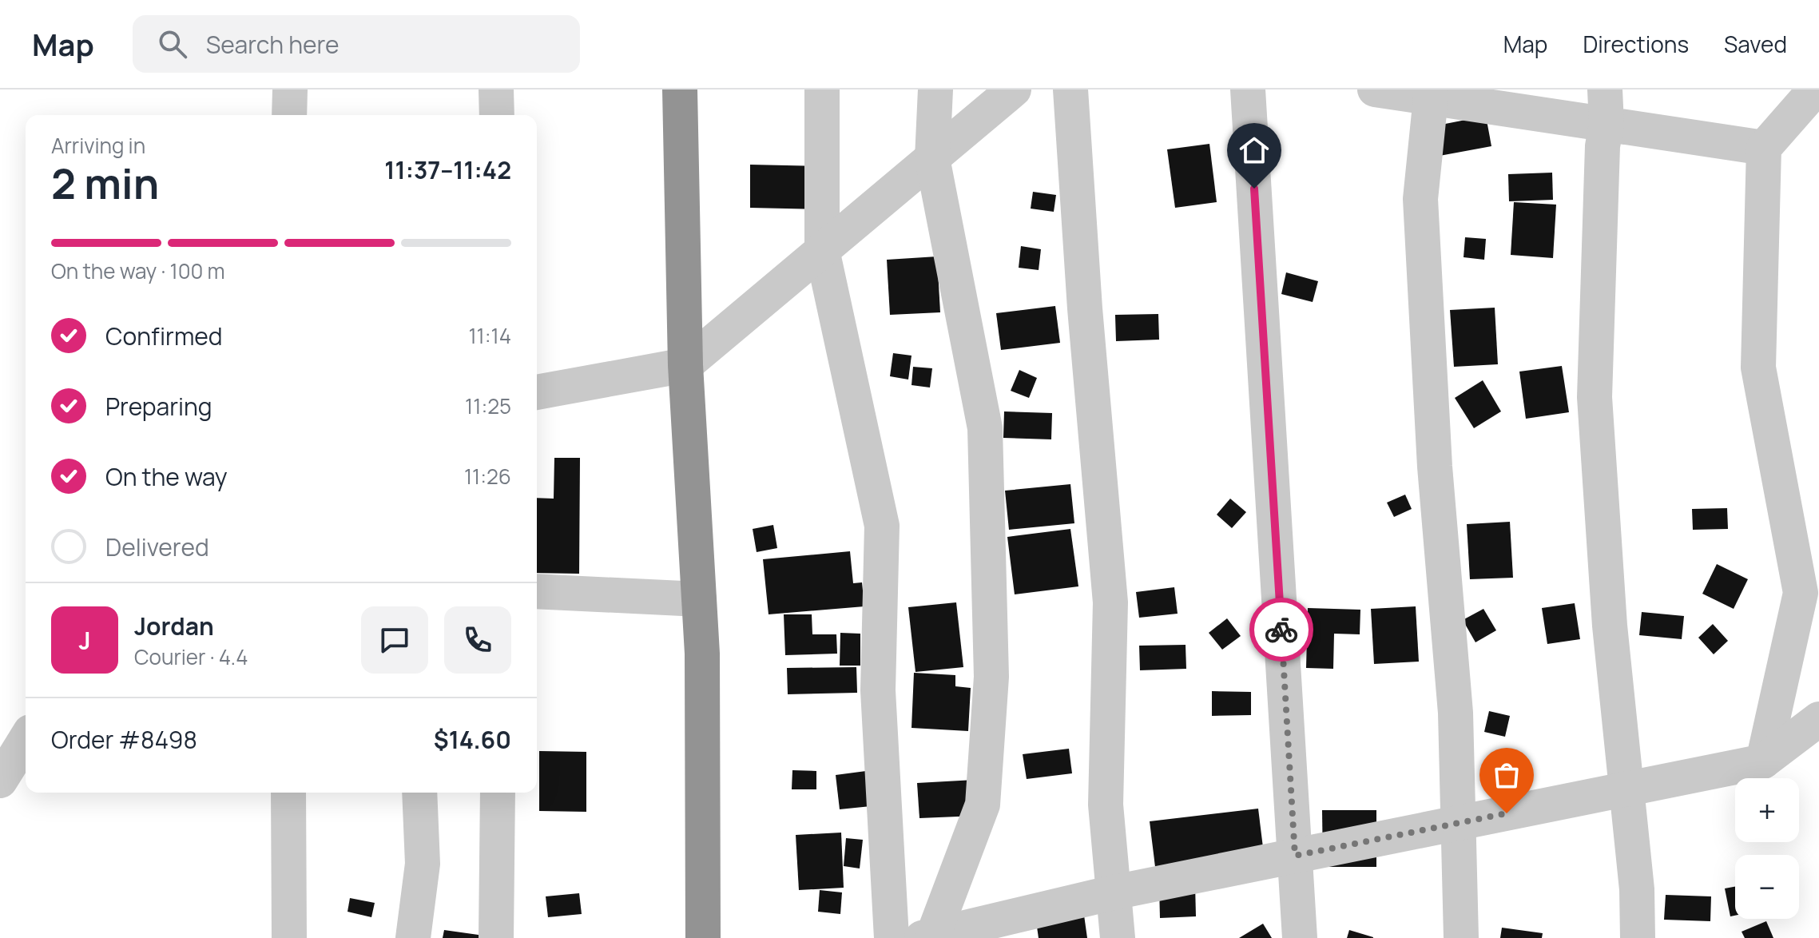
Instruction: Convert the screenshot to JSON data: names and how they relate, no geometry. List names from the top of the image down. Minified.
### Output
{"page":{"header":"Map","search":"Search here","nav":["Map","Directions","Saved"],"heading":["2 min","Arriving in","11:37–11:42"],"panel":["Jordan","Courier · 4.4","Order #8498","$14.60"],"bar":"On the way · 100 m","list":[["Confirmed","11:14"],["Preparing","11:25"],["On the way","11:26"],"Delivered"],"round":"J","map_buttons":["+","−"]}}
